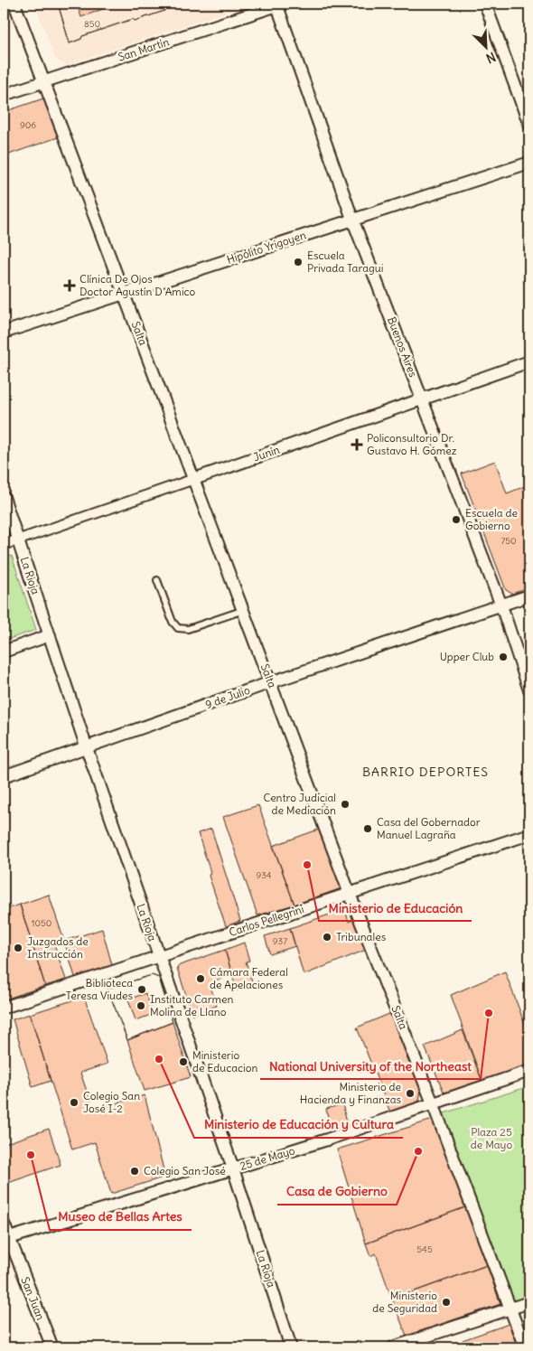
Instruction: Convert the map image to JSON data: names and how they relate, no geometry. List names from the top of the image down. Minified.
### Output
{"streets":{"street":["San Martín","Hipólito Yrigoyen","Salta","Buenos Aires","Junín","La Rioja","9 de Julio","Carlos Pellegrini","25 de Mayo","San Juan"]},"crossings":[["San Martín","Salta"],["San Martín","Buenos Aires"],["Hipólito Yrigoyen","Salta"],["Hipólito Yrigoyen","Buenos Aires"],["Salta","Junín"],["Salta","9 de Julio"],["Salta","Carlos Pellegrini"],["Salta","25 de Mayo"],["Buenos Aires","Junín"],["Buenos Aires","9 de Julio"],["Junín","La Rioja"],["La Rioja","9 de Julio"],["La Rioja","Carlos Pellegrini"],["La Rioja","25 de Mayo"],["25 de Mayo","San Juan"]],"districts":["BARRIO DEPORTES"],"parks":["Plaza 25 de Mayo"],"places":{"other":["Escuela Privada Taragui","Escuela de Gobierno","Upper Club","Centro Judicial de Mediación","Casa del Gobernador Manuel Lagraña","Ministerio de Educación","Tribunales","Juzgados de Instrucción","Cámara Federal de Apelaciones","Biblioteca Teresa Viudes","Instituto Carmen Molina de Llano","National University of the Northeast","Ministerio de Educación y Cultura","Ministerio de Educacion","Ministerio de Hacienda y Finanzas","Colegio San José I-2","Casa de Gobierno","Museo de Bellas Artes","Colegio San José","Ministerio de Seguridad"],"health":["Clínica De Ojos Doctor Agustín D Amico","Policonsultorio Dr. Gustavo H. Gómez"]},"house_numbers":["850","906","750","934","1050","937","545"],"north":"bottom right"}
